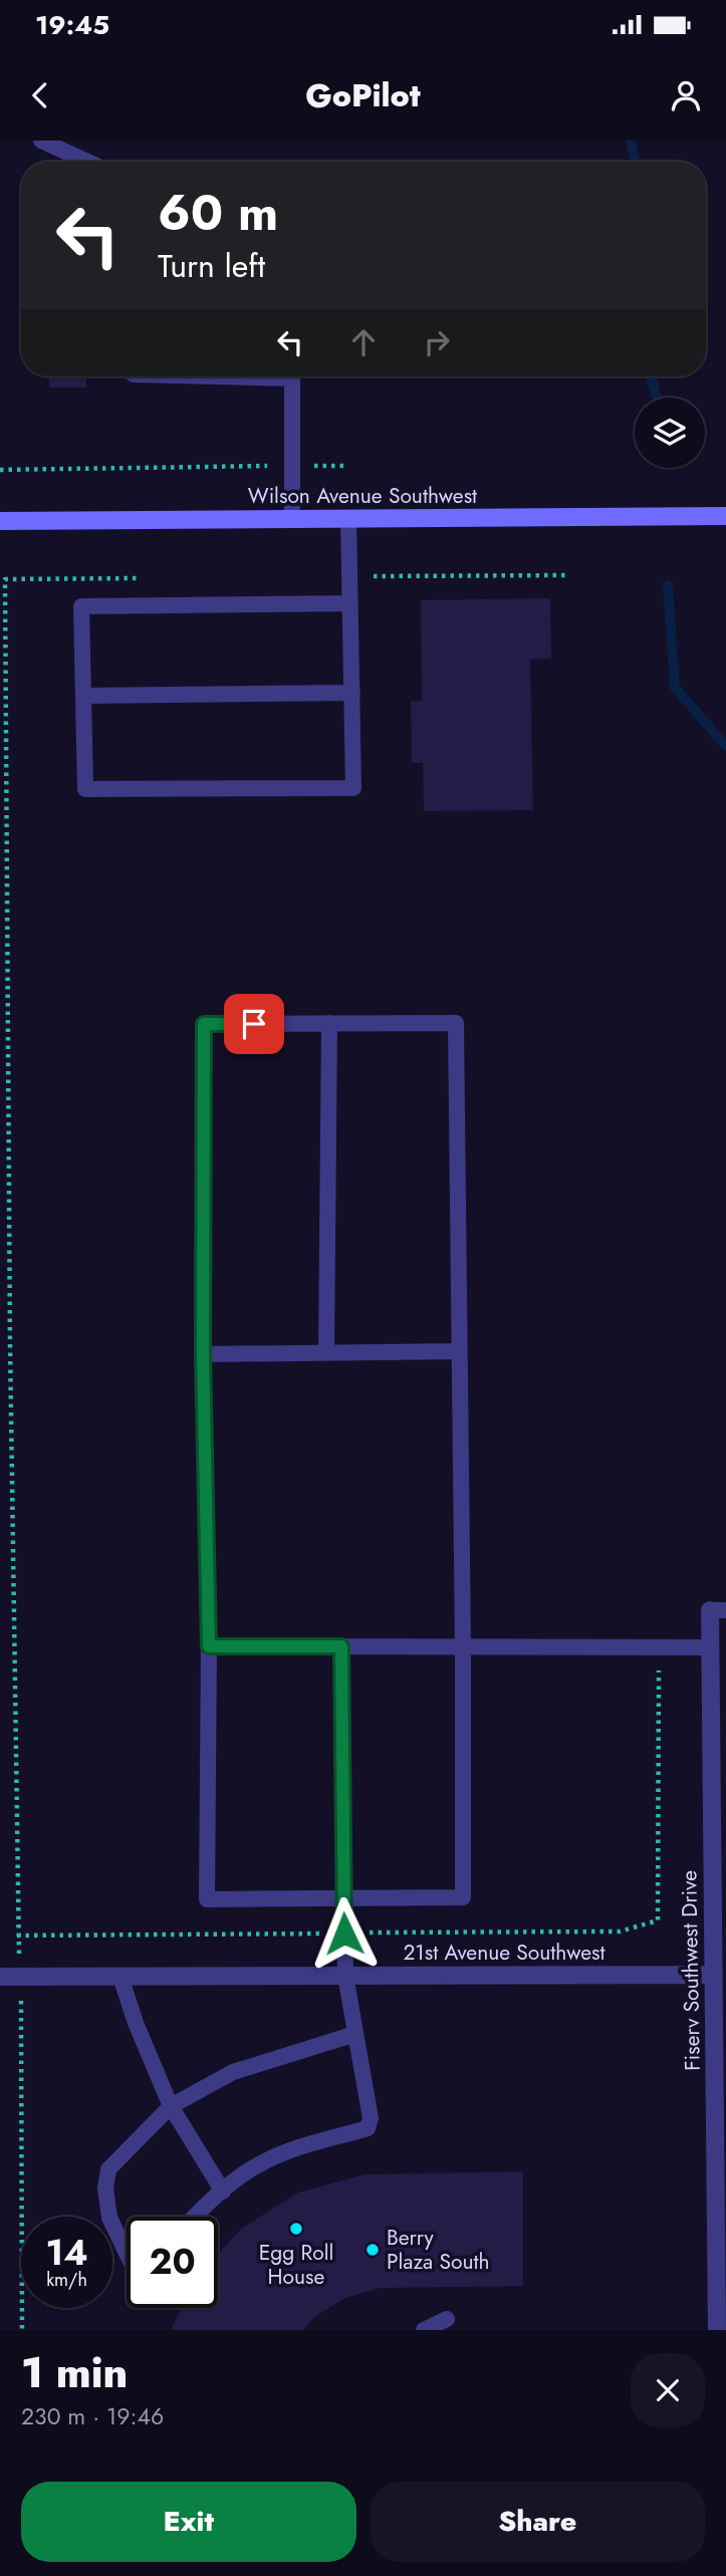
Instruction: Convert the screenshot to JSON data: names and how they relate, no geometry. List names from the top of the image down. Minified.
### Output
{"streets":{"street":["Wilson Avenue Southwest","21st Avenue Southwest","Fiserv Southwest Drive"]},"crossings":[["21st Avenue Southwest","Fiserv Southwest Drive"]],"places":["Egg Roll House","Berry Plaza South"],"page":{"status":"19:45","header":"GoPilot","turn":["60 m","Turn left"],"speed":"14 km/h","limit":"20","heading":["1 min","230 m · 19:46"],"buttons":["Exit","Share"]}}
